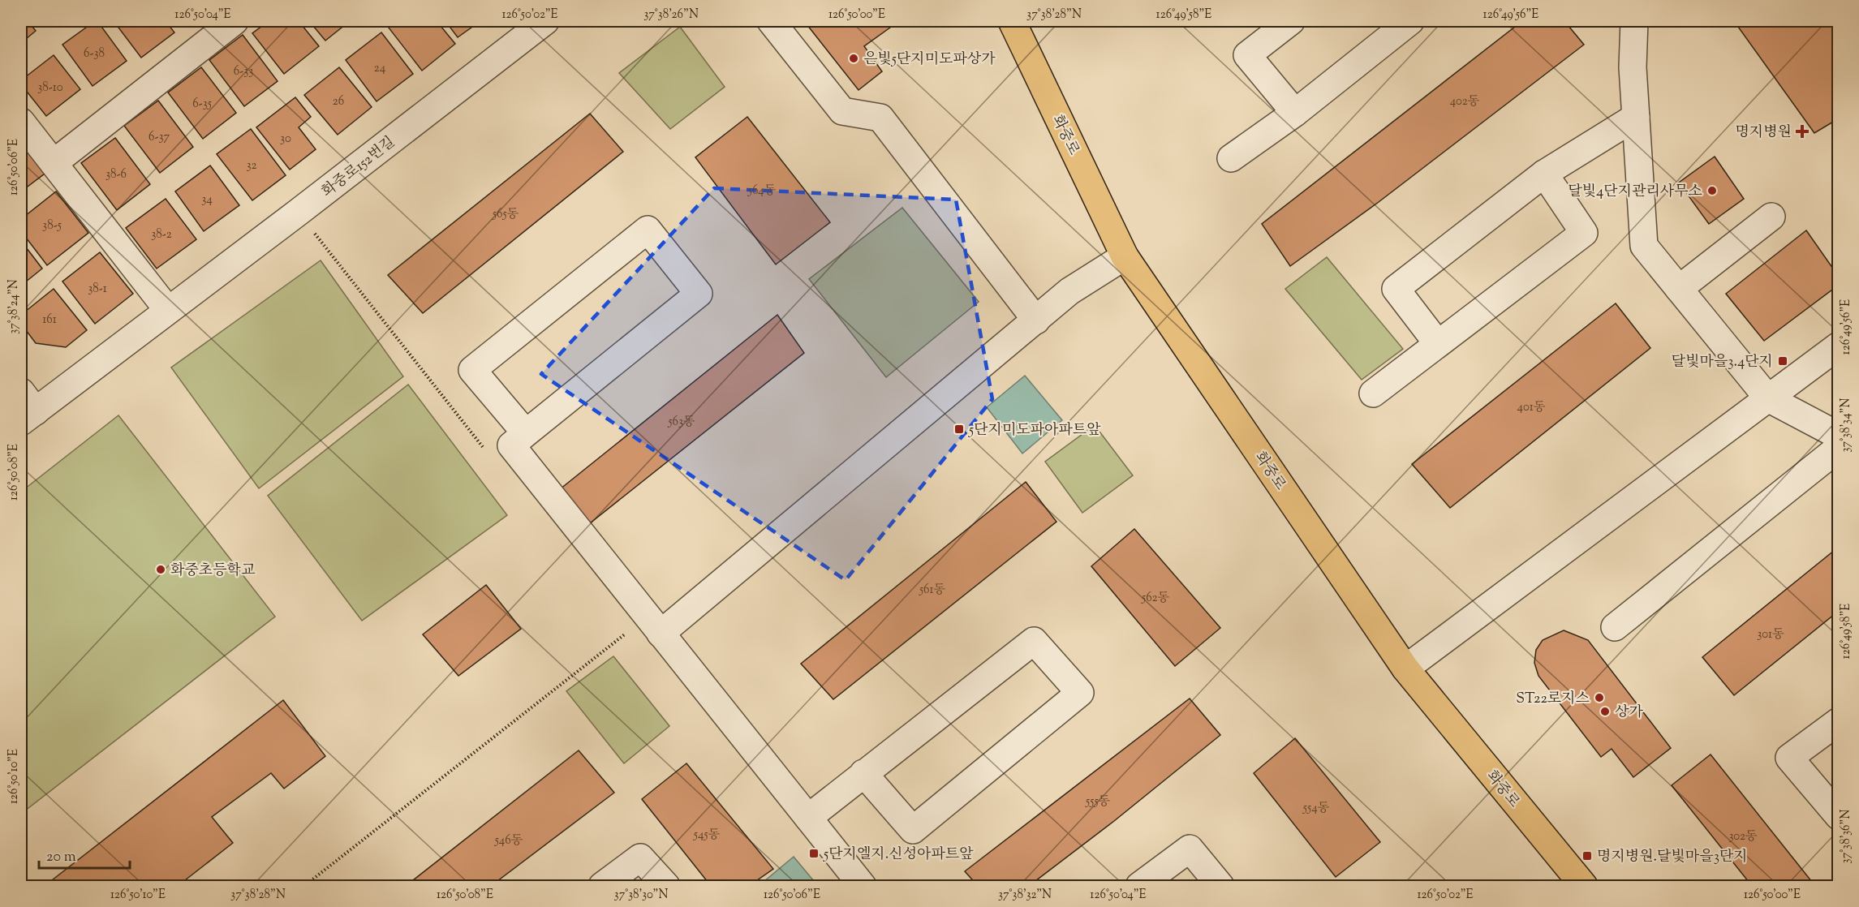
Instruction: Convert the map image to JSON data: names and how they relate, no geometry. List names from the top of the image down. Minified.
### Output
{"streets":{"main road":["화중로"],"street":["화중로152번길"]},"places":{"other":["은빛5단지미도파상가","달빛4단지관리사무소","화중초등학교","ST22로지스","상가"],"health":["명지병원"],"transit":["달빛마을3.4단지","5단지미도파아파트앞","5단지엘지.신성아파트앞","명지병원.달빛마을3단지"]},"house_numbers":["6-38","24","6-33","38-10","26","402동","6-35","6-37","30","32","38-6","564동","34","565동","38-5","38-2","38-1","161","401동","563동","561동","562동","301동","555동","554동","545동","302동","546동"],"scale_bar":"20 m","coordinates":["126°50'04\"E","126°50'02\"E","37°38'26\"N","126°50'00\"E","37°38'28\"N","126°49'58\"E","126°49'56\"E","126°50'06\"E","37°38'24\"N","37°38'34\"N","126°50'08\"E","126°50'10\"E","37°38'36\"N","37°38'30\"N","37°38'32\"N"]}
